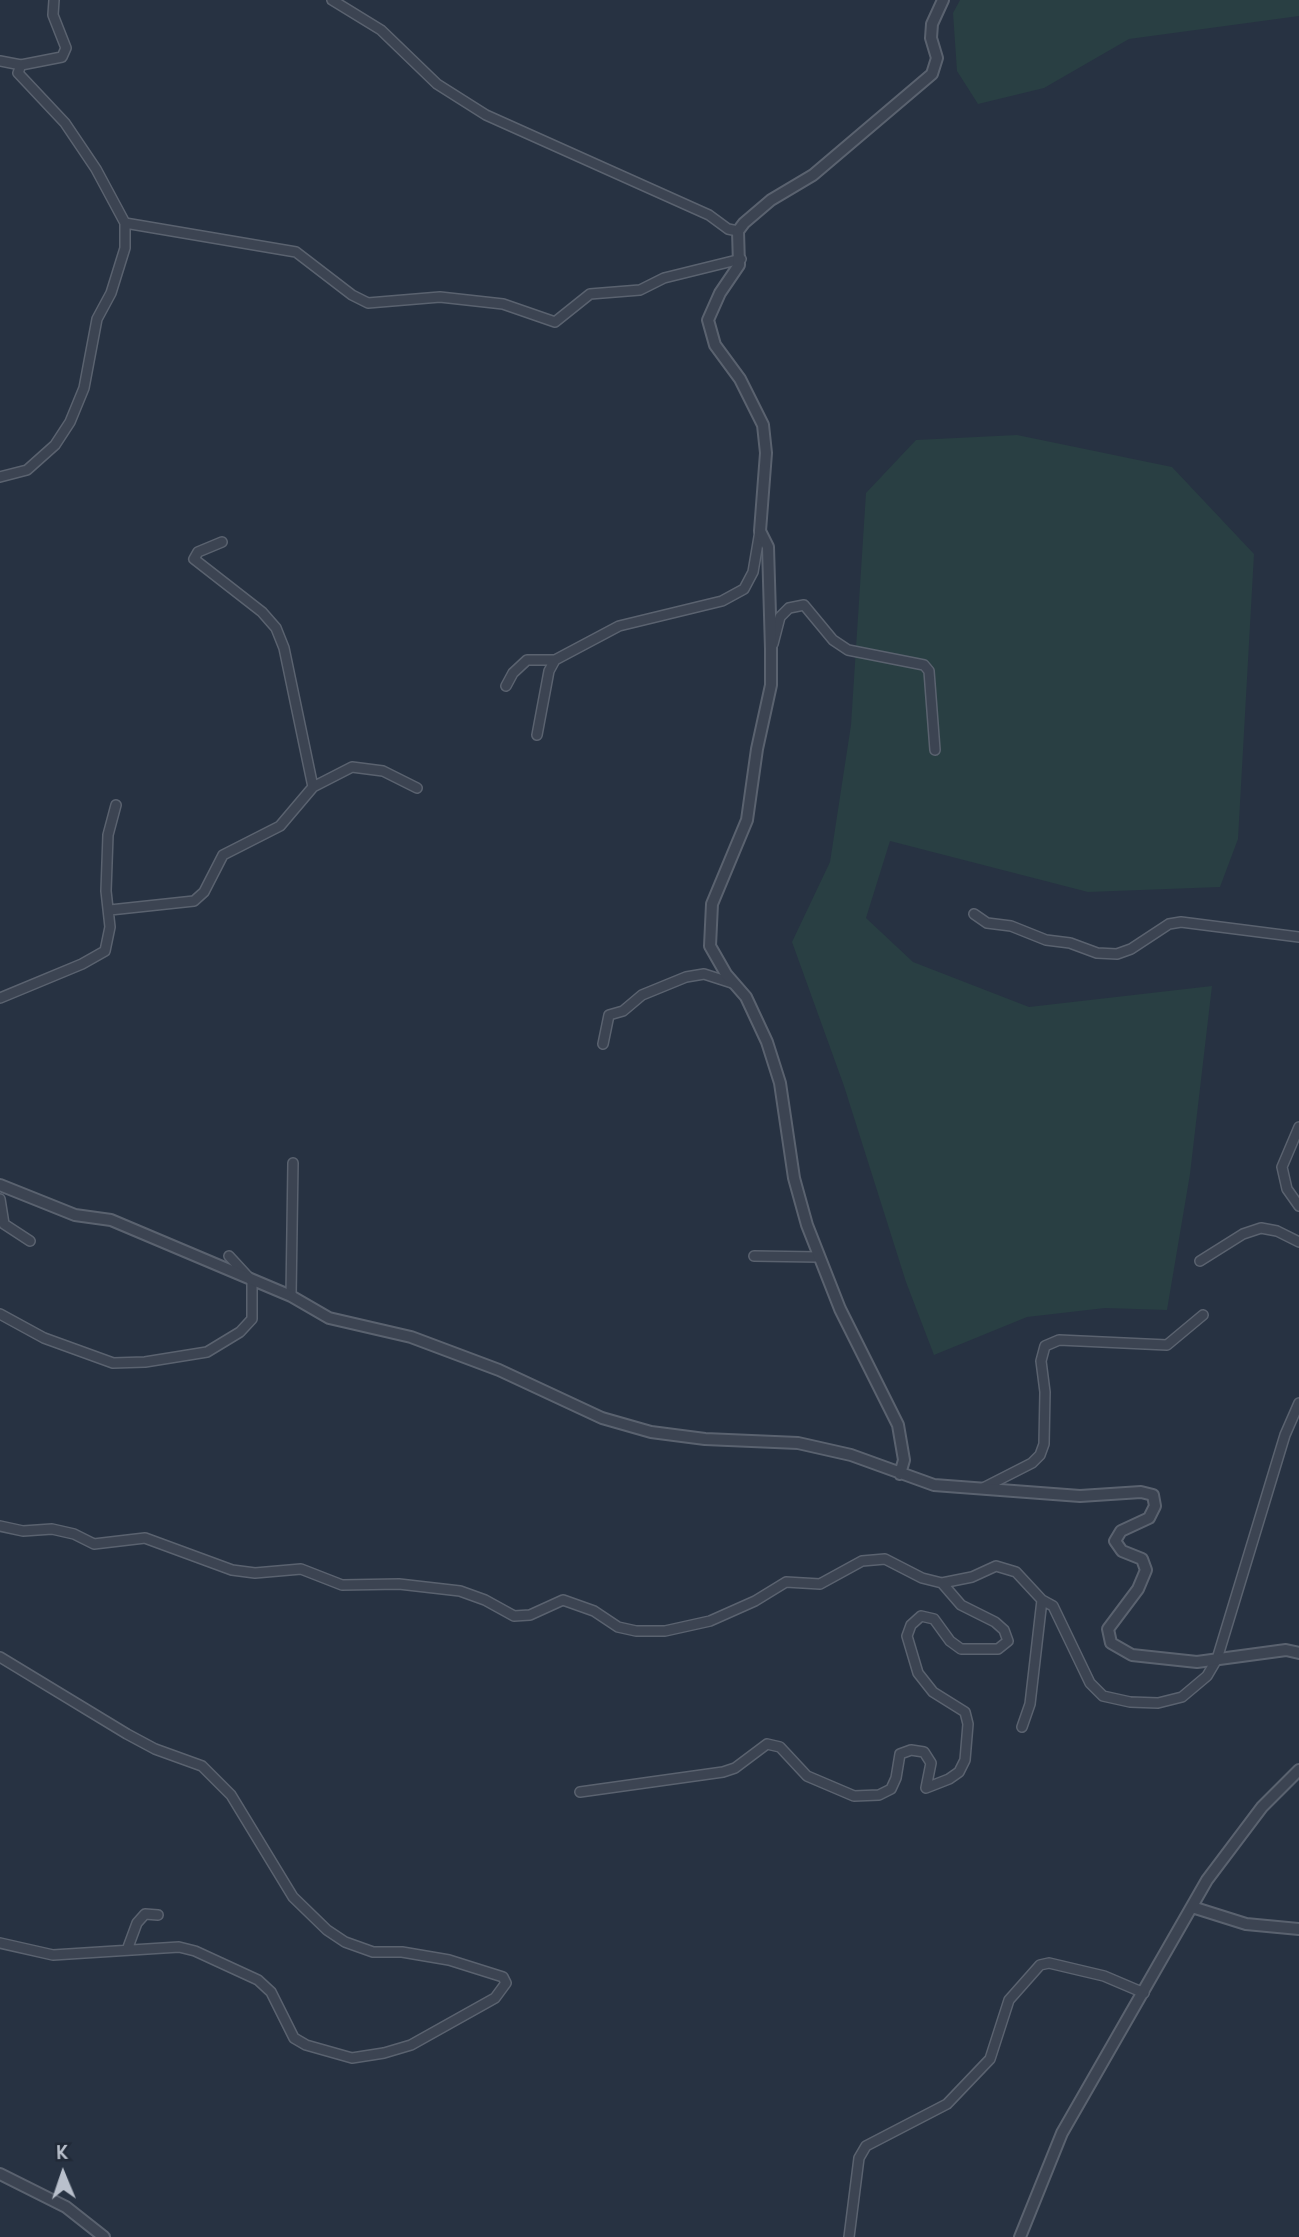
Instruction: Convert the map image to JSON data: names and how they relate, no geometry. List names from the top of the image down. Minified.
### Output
{"north":"top"}
